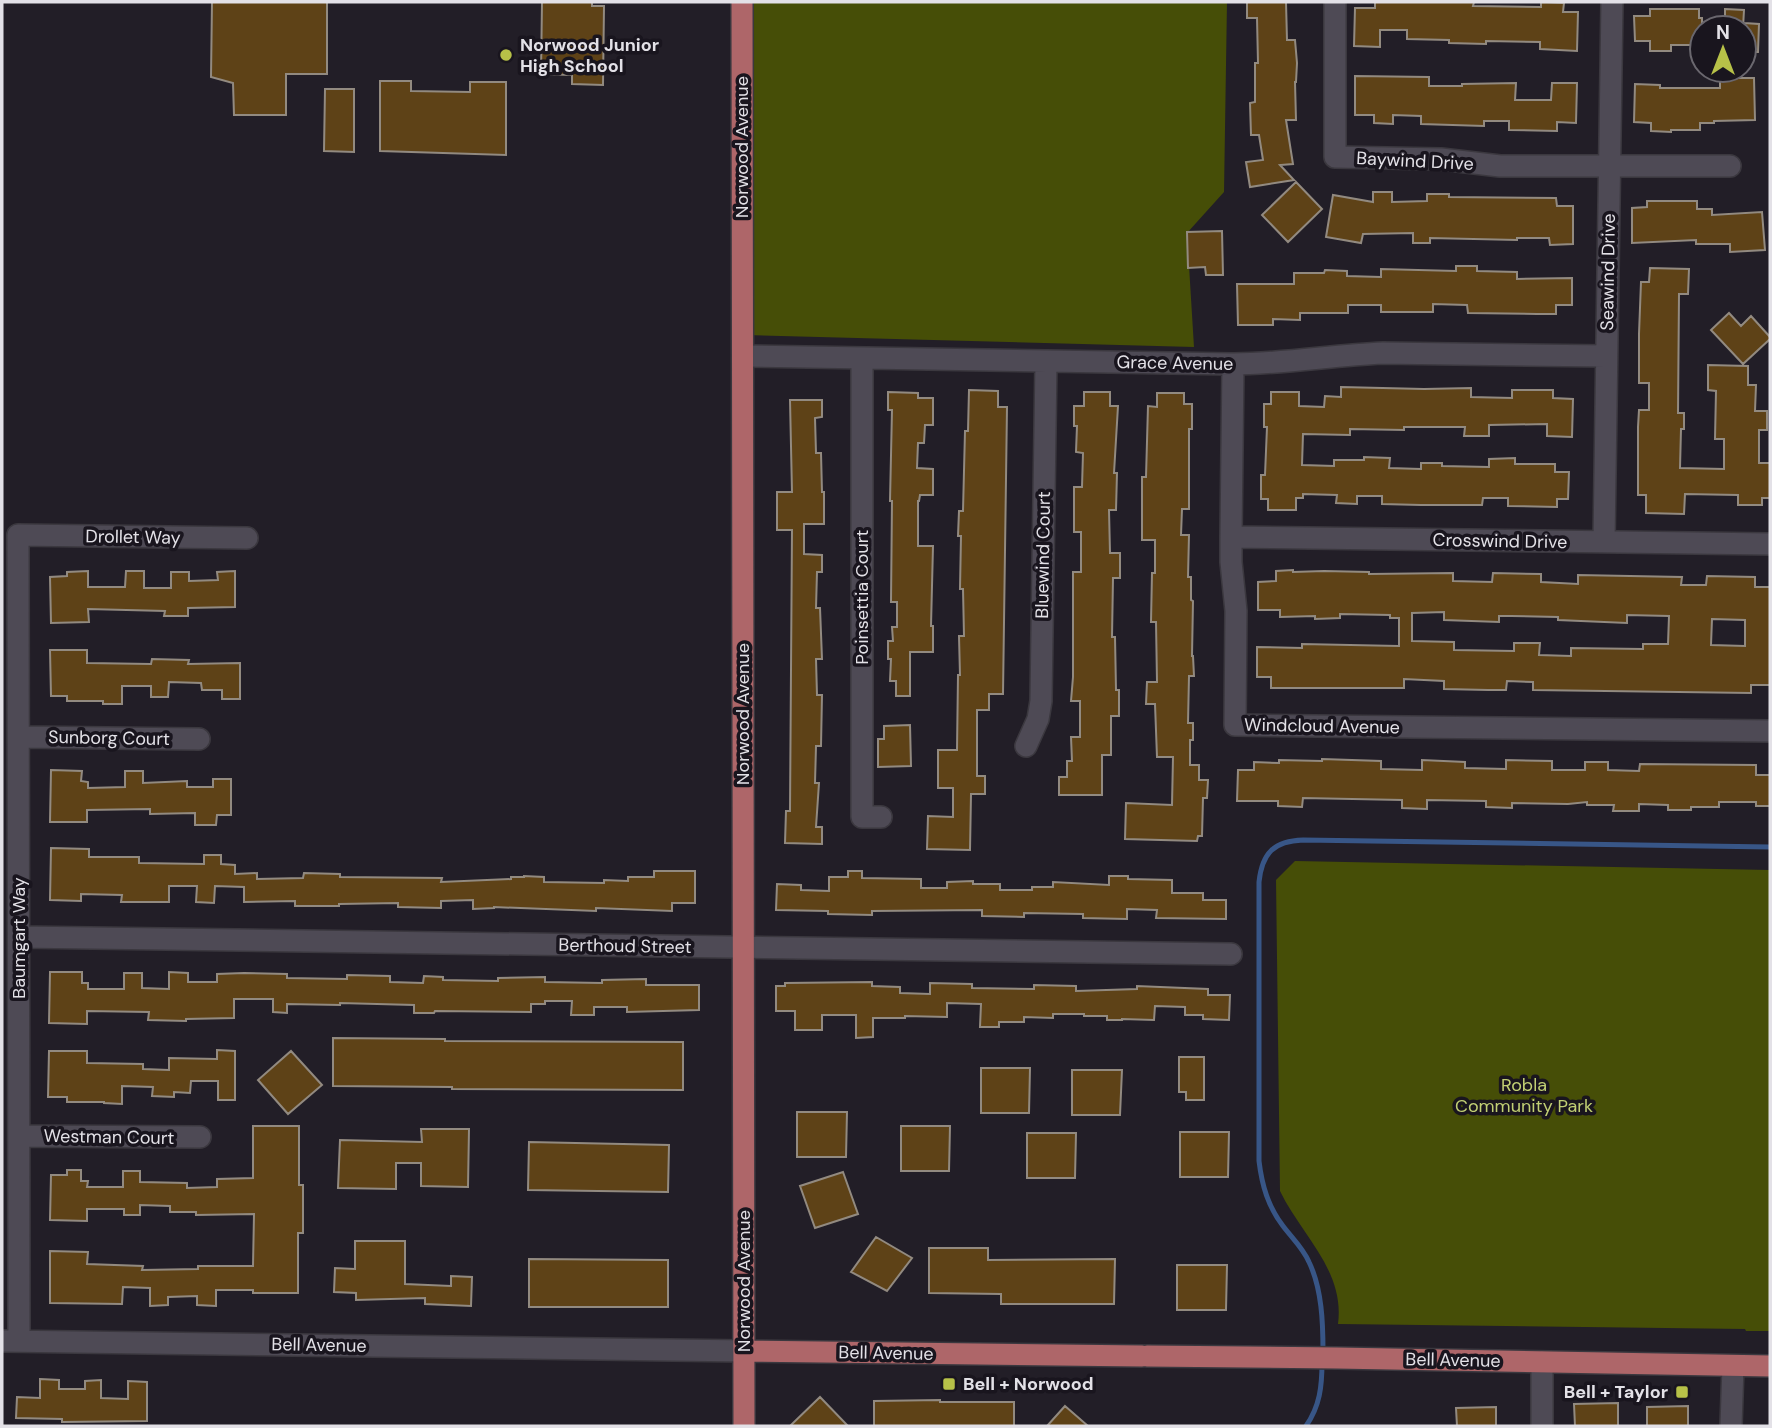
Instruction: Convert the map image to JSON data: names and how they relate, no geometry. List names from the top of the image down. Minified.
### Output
{"streets":{"main road":["Norwood Avenue","Bell Avenue"],"street":["Baywind Drive","Seawind Drive","Grace Avenue","Drollet Way","Crosswind Drive","Bluewind Court","Poinsettia Court","Windcloud Avenue","Sunborg Court","Baumgart Way","Berthoud Street","Westman Court"]},"crossings":[["Norwood Avenue","Grace Avenue"],["Norwood Avenue","Berthoud Street"],["Norwood Avenue","Bell Avenue"],["Baywind Drive","Seawind Drive"],["Seawind Drive","Grace Avenue"],["Seawind Drive","Crosswind Drive"],["Grace Avenue","Bluewind Court"],["Grace Avenue","Poinsettia Court"],["Grace Avenue","Windcloud Avenue"],["Drollet Way","Baumgart Way"],["Crosswind Drive","Windcloud Avenue"],["Sunborg Court","Baumgart Way"],["Baumgart Way","Berthoud Street"],["Baumgart Way","Westman Court"],["Baumgart Way","Bell Avenue"]],"parks":["Robla Community Park"],"places":{"other":["Norwood Junior High School"],"transit":["Bell + Norwood","Bell + Taylor"]},"north":"top"}
